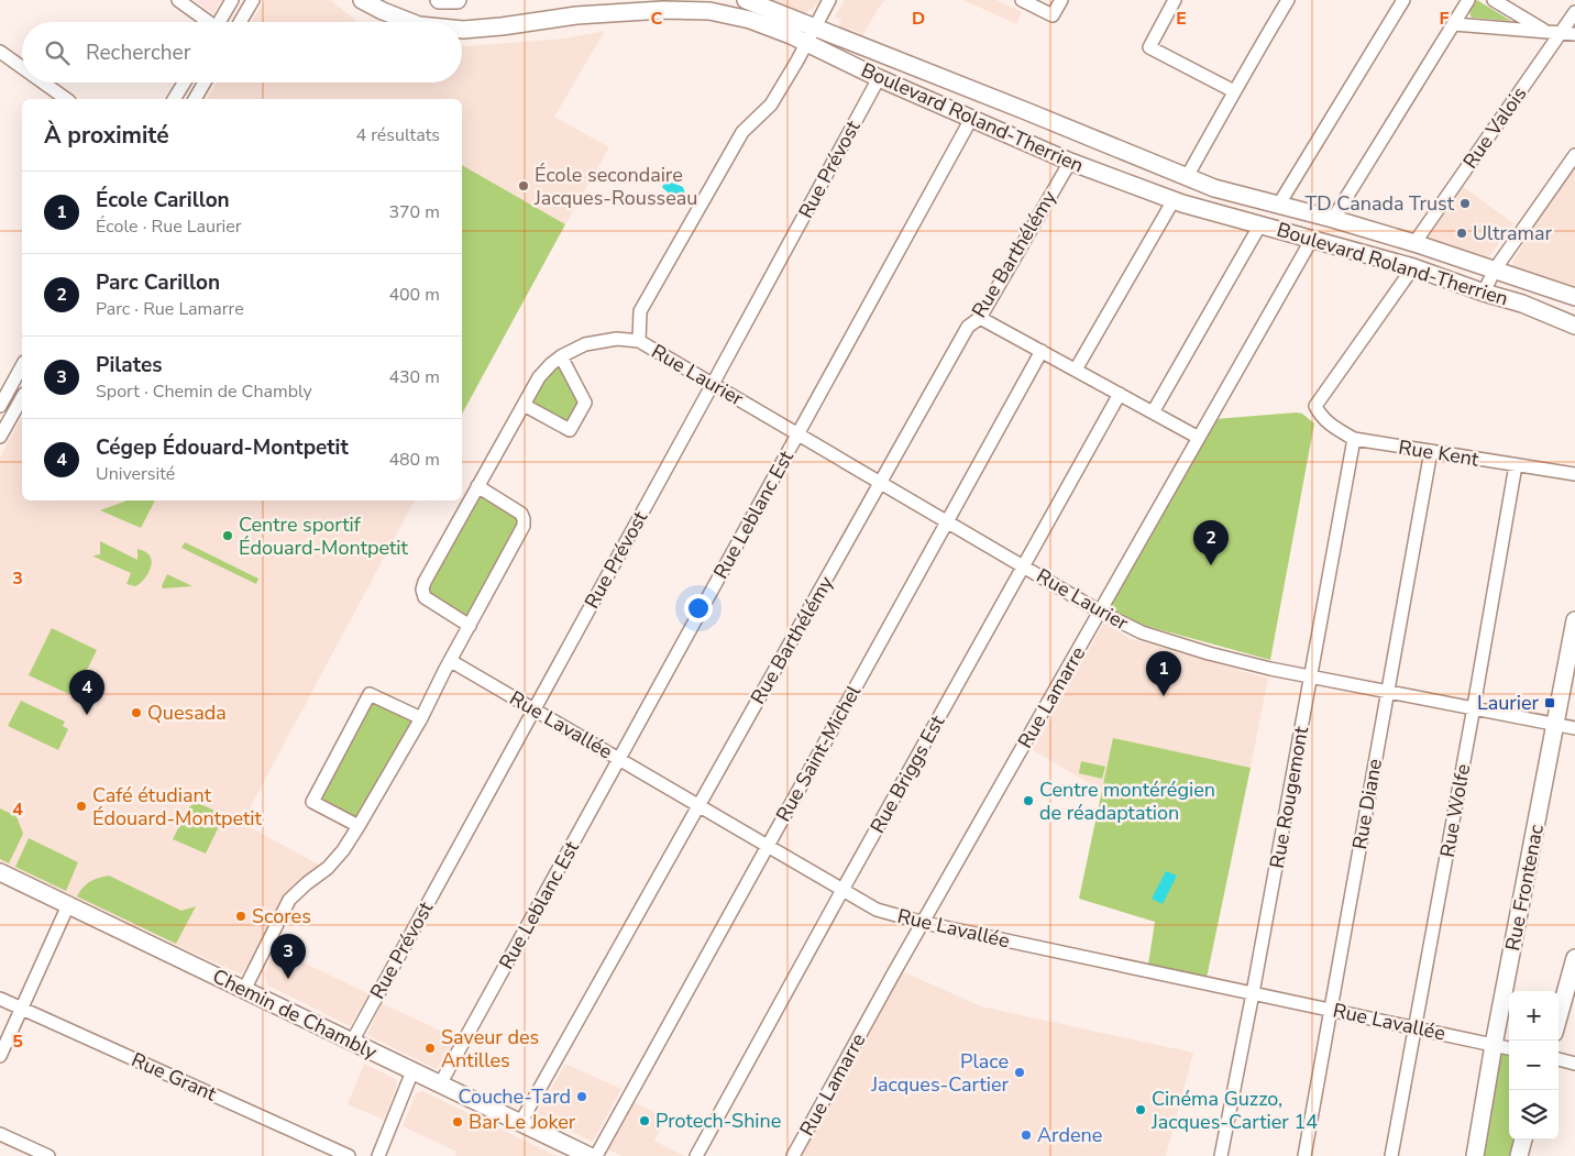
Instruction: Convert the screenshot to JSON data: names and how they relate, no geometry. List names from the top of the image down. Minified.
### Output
{"streets":{"main road":["Boulevard Roland-Therrien","Rue Frontenac","Chemin de Chambly"],"street":["Rue Valois","Rue Prévost","Rue Barthélémy","Rue Laurier","Rue Kent","Rue Leblanc Est","Rue Lamarre","Rue Lavallée","Rue Saint-Michel","Rue Briggs Est","Rue Rougemont","Rue Diane","Rue Wolfe","Rue Grant"]},"crossings":[["Boulevard Roland-Therrien","Rue Valois"],["Boulevard Roland-Therrien","Rue Prévost"],["Boulevard Roland-Therrien","Rue Barthélémy"],["Boulevard Roland-Therrien","Rue Kent"],["Boulevard Roland-Therrien","Rue Leblanc Est"],["Boulevard Roland-Therrien","Rue Lamarre"],["Rue Prévost","Rue Laurier"],["Rue Prévost","Rue Lavallée"],["Rue Prévost","Chemin de Chambly"],["Rue Barthélémy","Rue Laurier"],["Rue Barthélémy","Rue Lavallée"],["Rue Barthélémy","Chemin de Chambly"],["Rue Laurier","Rue Leblanc Est"],["Rue Laurier","Rue Lamarre"],["Rue Laurier","Rue Saint-Michel"],["Rue Laurier","Rue Briggs Est"],["Rue Laurier","Rue Rougemont"],["Rue Laurier","Rue Diane"],["Rue Laurier","Rue Wolfe"],["Rue Laurier","Rue Frontenac"],["Rue Kent","Rue Rougemont"],["Rue Kent","Rue Diane"],["Rue Kent","Rue Wolfe"],["Rue Leblanc Est","Rue Lavallée"],["Rue Leblanc Est","Chemin de Chambly"],["Rue Lamarre","Rue Lavallée"],["Rue Lavallée","Rue Saint-Michel"],["Rue Lavallée","Rue Briggs Est"],["Rue Lavallée","Rue Rougemont"],["Rue Lavallée","Rue Diane"],["Rue Lavallée","Rue Wolfe"],["Rue Lavallée","Rue Frontenac"]],"places":{"other":["École secondaire Jacques-Rousseau","TD Canada Trust","Ultramar","Centre sportif Édouard-Montpetit","Quesada","Centre montérégien de réadaptation","Café étudiant Édouard-Montpetit","Scores","Saveur des Antilles","Place Jacques-Cartier","Couche-Tard","Cinéma Guzzo, Jacques-Cartier 14","Protech-Shine","Bar Le Joker","Ardene"],"transit":["Laurier"]},"page":{"search":"Rechercher","heading":["À proximité","4 résultats"],"list":[{"mark":"1","name":"École Carillon","note":"École · Rue Laurier","value":"370 m"},{"mark":"2","name":"Parc Carillon","note":"Parc · Rue Lamarre","value":"400 m"},{"mark":"3","name":"Pilates","note":"Sport · Chemin de Chambly","value":"430 m"},{"mark":"4","name":"Cégep Édouard-Montpetit","note":"Université","value":"480 m"}],"pins":["2","1","4","3"],"map_buttons":["+","−"]},"grid":{"columns":["C","D","E","F"],"rows":["3","4","5"]}}
